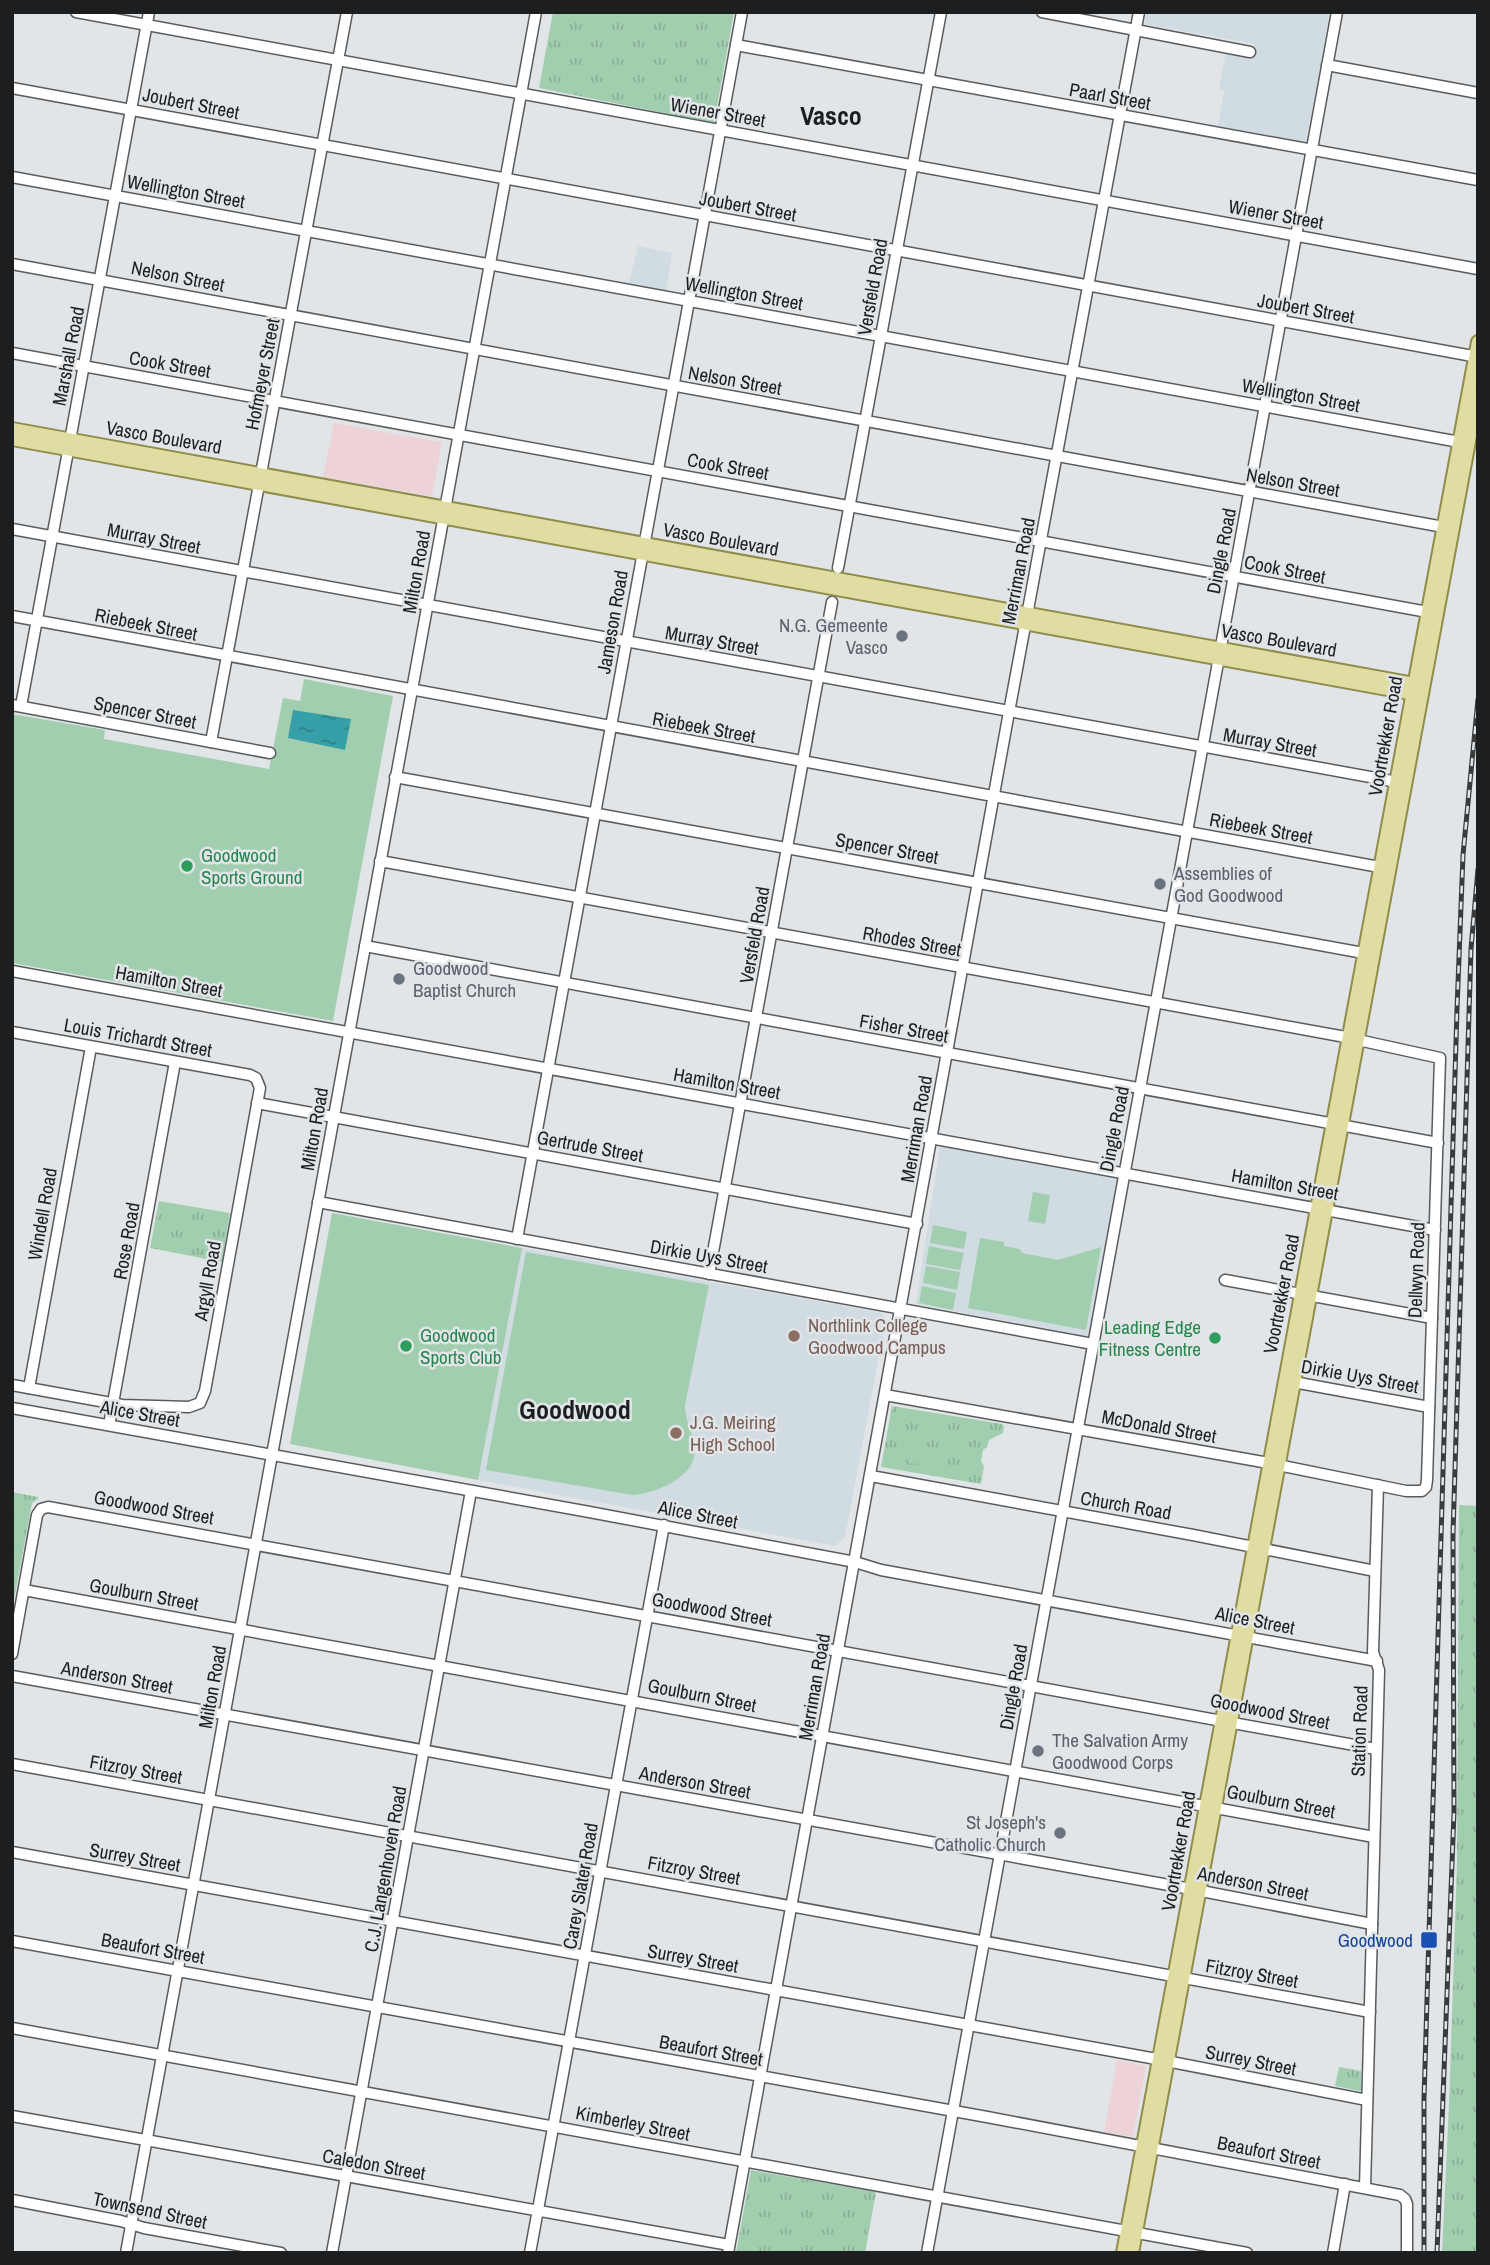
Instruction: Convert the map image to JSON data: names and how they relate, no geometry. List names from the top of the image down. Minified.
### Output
{"streets":{"main road":["Vasco Boulevard","Voortrekker Road"],"street":["Paarl Street","Joubert Street","Wiener Street","Wellington Street","Nelson Street","Versfeld Road","Marshall Road","Cook Street","Hofmeyer Street","Murray Street","Dingle Road","Merriman Road","Milton Road","Jameson Road","Riebeek Street","Spencer Street","Rhodes Street","Hamilton Street","Fisher Street","Louis Trichardt Street","Gertrude Street","Windell Road","Rose Road","Dirkie Uys Street","Dellwyn Road","Argyll Road","Alice Street","McDonald Street","Church Road","Goodwood Street","Goulburn Street","Anderson Street","Station Road","Fitzroy Street","Surrey Street","C.J. Langenhoven Road","Carey Slater Road","Beaufort Street","Kimberley Street","Caledon Street","Townsend Street"]},"crossings":[["Paarl Street","Versfeld Road"],["Paarl Street","Dingle Road"],["Paarl Street","Merriman Road"],["Paarl Street","Jameson Road"],["Joubert Street","Versfeld Road"],["Joubert Street","Marshall Road"],["Joubert Street","Hofmeyer Street"],["Joubert Street","Dingle Road"],["Joubert Street","Merriman Road"],["Joubert Street","Milton Road"],["Joubert Street","Jameson Road"],["Joubert Street","Voortrekker Road"],["Wiener Street","Versfeld Road"],["Wiener Street","Marshall Road"],["Wiener Street","Hofmeyer Street"],["Wiener Street","Dingle Road"],["Wiener Street","Merriman Road"],["Wiener Street","Milton Road"],["Wiener Street","Jameson Road"],["Wellington Street","Versfeld Road"],["Wellington Street","Marshall Road"],["Wellington Street","Hofmeyer Street"],["Wellington Street","Dingle Road"],["Wellington Street","Merriman Road"],["Wellington Street","Milton Road"],["Wellington Street","Jameson Road"],["Wellington Street","Voortrekker Road"],["Nelson Street","Versfeld Road"],["Nelson Street","Marshall Road"],["Nelson Street","Hofmeyer Street"],["Nelson Street","Dingle Road"],["Nelson Street","Merriman Road"],["Nelson Street","Milton Road"],["Nelson Street","Jameson Road"],["Nelson Street","Voortrekker Road"],["Versfeld Road","Cook Street"],["Versfeld Road","Murray Street"],["Versfeld Road","Riebeek Street"],["Versfeld Road","Spencer Street"],["Versfeld Road","Rhodes Street"],["Versfeld Road","Hamilton Street"],["Versfeld Road","Fisher Street"],["Versfeld Road","Gertrude Street"],["Versfeld Road","Dirkie Uys Street"],["Marshall Road","Cook Street"],["Marshall Road","Vasco Boulevard"],["Marshall Road","Murray Street"],["Marshall Road","Riebeek Street"],["Marshall Road","Spencer Street"],["Cook Street","Hofmeyer Street"],["Cook Street","Dingle Road"],["Cook Street","Merriman Road"],["Cook Street","Milton Road"],["Cook Street","Jameson Road"],["Cook Street","Voortrekker Road"],["Hofmeyer Street","Vasco Boulevard"],["Hofmeyer Street","Murray Street"],["Hofmeyer Street","Riebeek Street"],["Hofmeyer Street","Spencer Street"],["Vasco Boulevard","Dingle Road"],["Vasco Boulevard","Merriman Road"],["Vasco Boulevard","Milton Road"],["Vasco Boulevard","Jameson Road"],["Vasco Boulevard","Voortrekker Road"],["Murray Street","Dingle Road"],["Murray Street","Merriman Road"],["Murray Street","Milton Road"],["Murray Street","Jameson Road"],["Murray Street","Voortrekker Road"],["Dingle Road","Riebeek Street"],["Dingle Road","Spencer Street"],["Dingle Road","Rhodes Street"],["Dingle Road","Hamilton Street"],["Dingle Road","Fisher Street"],["Dingle Road","Dirkie Uys Street"],["Dingle Road","Alice Street"],["Dingle Road","McDonald Street"],["Dingle Road","Church Road"],["Dingle Road","Goodwood Street"],["Dingle Road","Goulburn Street"],["Dingle Road","Anderson Street"],["Dingle Road","Fitzroy Street"],["Dingle Road","Surrey Street"],["Dingle Road","Beaufort Street"],["Dingle Road","Kimberley Street"],["Merriman Road","Riebeek Street"],["Merriman Road","Spencer Street"],["Merriman Road","Rhodes Street"],["Merriman Road","Hamilton Street"],["Merriman Road","Fisher Street"],["Merriman Road","Gertrude Street"],["Merriman Road","Dirkie Uys Street"],["Merriman Road","Alice Street"],["Merriman Road","McDonald Street"],["Merriman Road","Church Road"],["Merriman Road","Goodwood Street"],["Merriman Road","Goulburn Street"],["Merriman Road","Anderson Street"],["Merriman Road","Fitzroy Street"],["Merriman Road","Surrey Street"],["Merriman Road","Beaufort Street"],["Merriman Road","Kimberley Street"],["Merriman Road","Caledon Street"],["Milton Road","Riebeek Street"],["Milton Road","Spencer Street"],["Milton Road","Rhodes Street"],["Milton Road","Hamilton Street"],["Milton Road","Fisher Street"],["Milton Road","Gertrude Street"],["Milton Road","Dirkie Uys Street"],["Milton Road","Alice Street"],["Milton Road","Goodwood Street"],["Milton Road","Goulburn Street"],["Milton Road","Anderson Street"],["Milton Road","Fitzroy Street"],["Milton Road","Surrey Street"],["Milton Road","Beaufort Street"],["Milton Road","Kimberley Street"],["Milton Road","Caledon Street"],["Milton Road","Townsend Street"],["Jameson Road","Riebeek Street"],["Jameson Road","Spencer Street"],["Jameson Road","Rhodes Street"],["Jameson Road","Hamilton Street"],["Jameson Road","Fisher Street"],["Jameson Road","Gertrude Street"],["Jameson Road","Dirkie Uys Street"],["Riebeek Street","Voortrekker Road"],["Spencer Street","Voortrekker Road"],["Voortrekker Road","Rhodes Street"],["Voortrekker Road","Hamilton Street"],["Voortrekker Road","Fisher Street"],["Voortrekker Road","Dirkie Uys Street"],["Voortrekker Road","Alice Street"],["Voortrekker Road","McDonald Street"],["Voortrekker Road","Church Road"],["Voortrekker Road","Goodwood Street"],["Voortrekker Road","Goulburn Street"],["Voortrekker Road","Anderson Street"],["Voortrekker Road","Fitzroy Street"],["Voortrekker Road","Surrey Street"],["Voortrekker Road","Beaufort Street"],["Voortrekker Road","Kimberley Street"],["Rhodes Street","Dellwyn Road"],["Hamilton Street","Dellwyn Road"],["Fisher Street","Dellwyn Road"],["Louis Trichardt Street","Windell Road"],["Louis Trichardt Street","Rose Road"],["Louis Trichardt Street","Argyll Road"],["Gertrude Street","Argyll Road"],["Windell Road","Alice Street"],["Rose Road","Argyll Road"],["Rose Road","Alice Street"],["Dirkie Uys Street","Dellwyn Road"],["Dellwyn Road","McDonald Street"],["Argyll Road","Alice Street"],["Alice Street","Station Road"],["Alice Street","C.J. Langenhoven Road"],["Alice Street","Carey Slater Road"],["McDonald Street","Station Road"],["Church Road","Station Road"],["Goodwood Street","Goulburn Street"],["Goodwood Street","Station Road"],["Goodwood Street","C.J. Langenhoven Road"],["Goodwood Street","Carey Slater Road"],["Goulburn Street","Station Road"],["Goulburn Street","C.J. Langenhoven Road"],["Goulburn Street","Carey Slater Road"],["Anderson Street","Station Road"],["Anderson Street","C.J. Langenhoven Road"],["Anderson Street","Carey Slater Road"],["Station Road","Fitzroy Street"],["Station Road","Surrey Street"],["Station Road","Beaufort Street"],["Fitzroy Street","C.J. Langenhoven Road"],["Fitzroy Street","Carey Slater Road"],["Surrey Street","C.J. Langenhoven Road"],["Surrey Street","Carey Slater Road"],["C.J. Langenhoven Road","Beaufort Street"],["C.J. Langenhoven Road","Kimberley Street"],["C.J. Langenhoven Road","Caledon Street"],["Carey Slater Road","Beaufort Street"],["Carey Slater Road","Kimberley Street"],["Carey Slater Road","Caledon Street"]],"districts":["Vasco","Goodwood"],"places":{"other":["N.G. Gemeente Vasco","Goodwood Sports Ground","Assemblies of God Goodwood","Goodwood Baptist Church","Northlink College Goodwood Campus","Leading Edge Fitness Centre","Goodwood Sports Club","J.G. Meiring High School","The Salvation Army Goodwood Corps","St Joseph's Catholic Church"],"transit":["Goodwood"]}}
